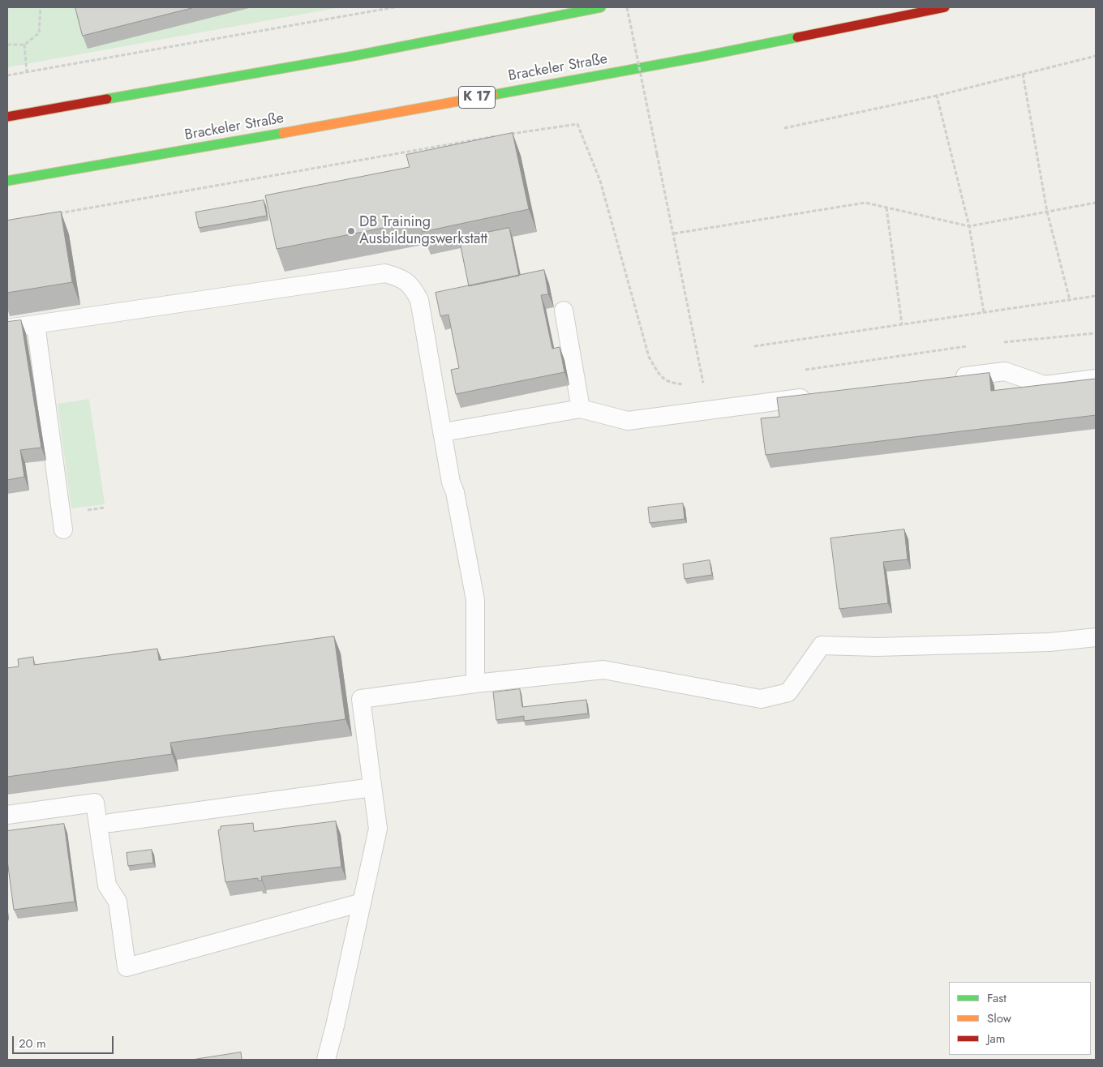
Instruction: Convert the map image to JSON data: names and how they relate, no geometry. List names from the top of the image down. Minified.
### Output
{"streets":{"highway":["Brackeler Straße","K 17"]},"places":["DB Training Ausbildungswerkstatt"],"legend":["Fast","Slow","Jam"],"scale_bar":"20 m"}
